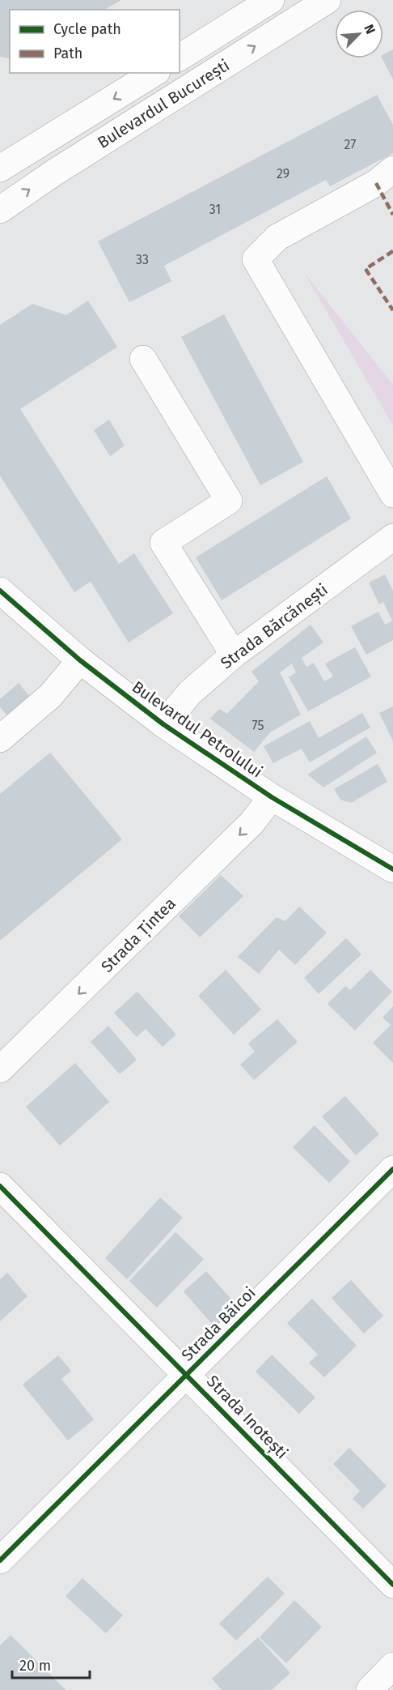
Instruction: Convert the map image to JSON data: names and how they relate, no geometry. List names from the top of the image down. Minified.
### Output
{"streets":{"street":["Bulevardul București","Strada Bărcănești","Bulevardul Petrolului","Strada Țintea","Strada Băicoi","Strada Inotești"]},"crossings":[["Strada Bărcănești","Bulevardul Petrolului"],["Bulevardul Petrolului","Strada Țintea"],["Strada Băicoi","Strada Inotești"]],"one_way":["Strada Țintea"],"house_numbers":["27","29","31","33","75"],"legend":["Cycle path","Path"],"scale_bar":"20 m","north":"top right"}
